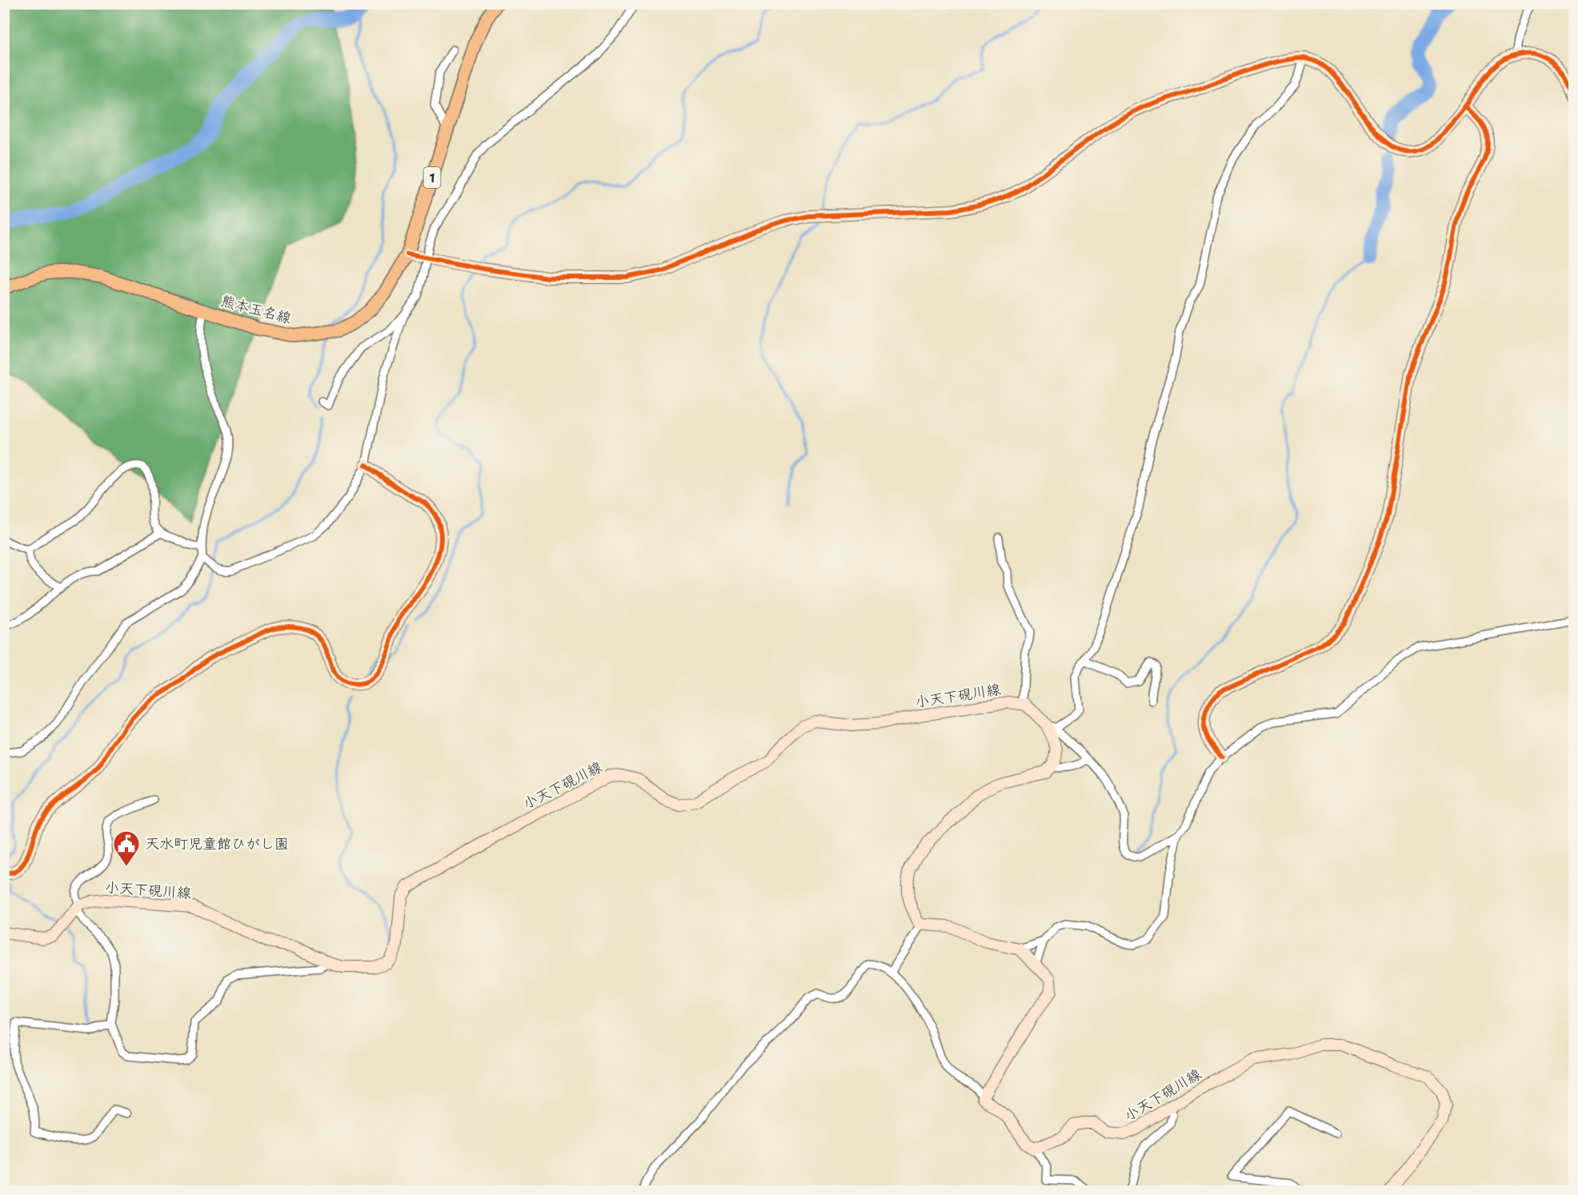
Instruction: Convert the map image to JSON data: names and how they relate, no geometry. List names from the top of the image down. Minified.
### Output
{"streets":{"main road":["1","熊本玉名線"],"street":["小天下硯川線"]},"places":{"public building":["天水町児童館ひがし園"]}}
